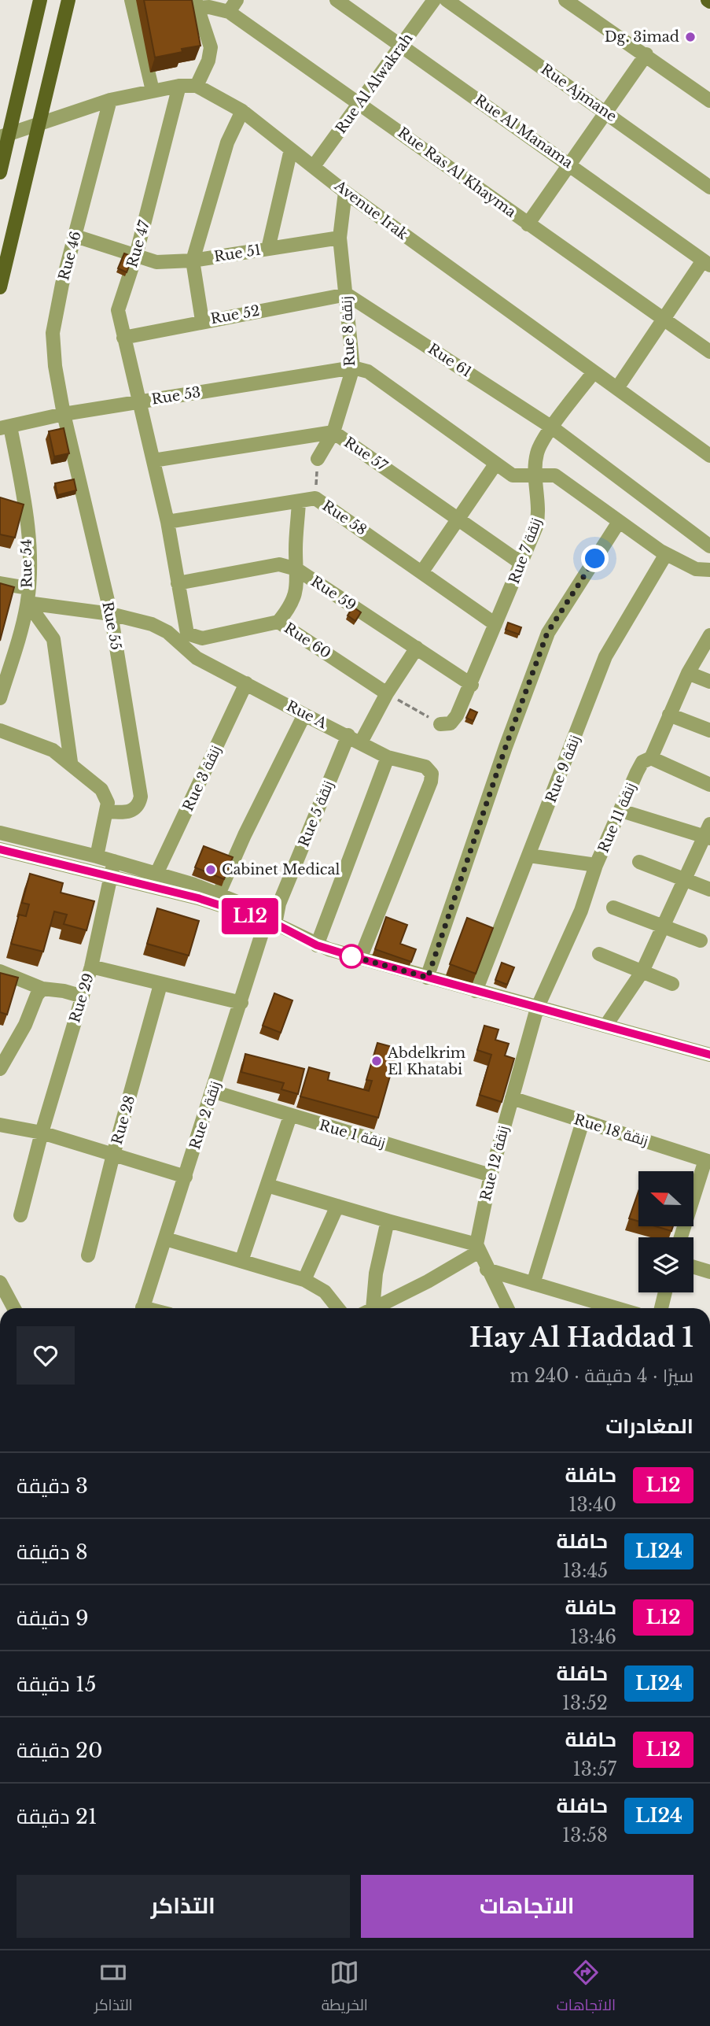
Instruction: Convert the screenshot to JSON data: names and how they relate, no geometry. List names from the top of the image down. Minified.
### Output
{"streets":{"street":["Rue Al Alwakrah","Rue Ajmane","Rue Al Manama","Rue Ras Al Khayma","Avenue Irak","Rue 47","Rue 51","Rue 46","Rue 52","Rue 8 زنقة","Rue 61","Rue 53","Rue 57","Rue 58","Rue 7 زنقة","Rue 54","Rue 59","Rue 55","Rue 60","Rue A","Rue 9 زنقة","Rue 3 زنقة","Rue 5 زنقة","Rue 11 زنقة","Rue 29","Rue 2 زنقة","Rue 28","Rue 18 زنقة","Rue 1 زنقة","Rue 12 زنقة"]},"crossings":[["Rue Al Alwakrah","Rue Al Manama"],["Rue Al Alwakrah","Rue Ras Al Khayma"],["Rue Al Alwakrah","Avenue Irak"],["Avenue Irak","Rue 47"],["Avenue Irak","Rue 46"],["Avenue Irak","Rue 8 زنقة"],["Avenue Irak","Rue 7 زنقة"],["Rue 47","Rue 51"],["Rue 47","Rue 52"],["Rue 47","Rue 53"],["Rue 47","Rue 57"],["Rue 47","Rue 58"],["Rue 47","Rue 59"],["Rue 47","Rue 60"],["Rue 47","Rue A"],["Rue 51","Rue 46"],["Rue 51","Rue 8 زنقة"],["Rue 46","Rue 53"],["Rue 46","Rue 55"],["Rue 52","Rue 8 زنقة"],["Rue 52","Rue 61"],["Rue 8 زنقة","Rue 61"],["Rue 8 زنقة","Rue 53"],["Rue 8 زنقة","Rue 57"],["Rue 61","Rue 7 زنقة"],["Rue 53","Rue 54"],["Rue 53","Rue 55"],["Rue 57","Rue 7 زنقة"],["Rue 58","Rue 7 زنقة"],["Rue 7 زنقة","Rue 59"],["Rue 54","Rue A"],["Rue 55","Rue A"],["Rue 60","Rue A"],["Rue A","Rue 3 زنقة"],["Rue A","Rue 5 زنقة"],["Rue 5 زنقة","Rue 2 زنقة"],["Rue 11 زنقة","Rue 12 زنقة"],["Rue 2 زنقة","Rue 1 زنقة"],["Rue 18 زنقة","Rue 12 زنقة"],["Rue 1 زنقة","Rue 12 زنقة"]],"places":["Dg. 3imad","Cabinet Medical","Abdelkrim El Khatabi"],"lines":["bus line L12"],"north":"left","page":{"on_map":"L12","heading":[["Hay Al Haddad 1","سيرًا · 4 دقيقة · 240 m"],"المغادرات"],"list":[{"mark":"L12","name":"حافلة","note":"13:40","value":"3 دقيقة"},{"mark":"LI24","name":"حافلة","note":"13:45","value":"8 دقيقة"},{"mark":"L12","name":"حافلة","note":"13:46","value":"9 دقيقة"},{"mark":"LI24","name":"حافلة","note":"13:52","value":"15 دقيقة"},{"mark":"L12","name":"حافلة","note":"13:57","value":"20 دقيقة"},{"mark":"LI24","name":"حافلة","note":"13:58","value":"21 دقيقة"}],"buttons":["الاتجاهات","التذاكر"],"tabs":["الاتجاهات","الخريطة","التذاكر"]}}
